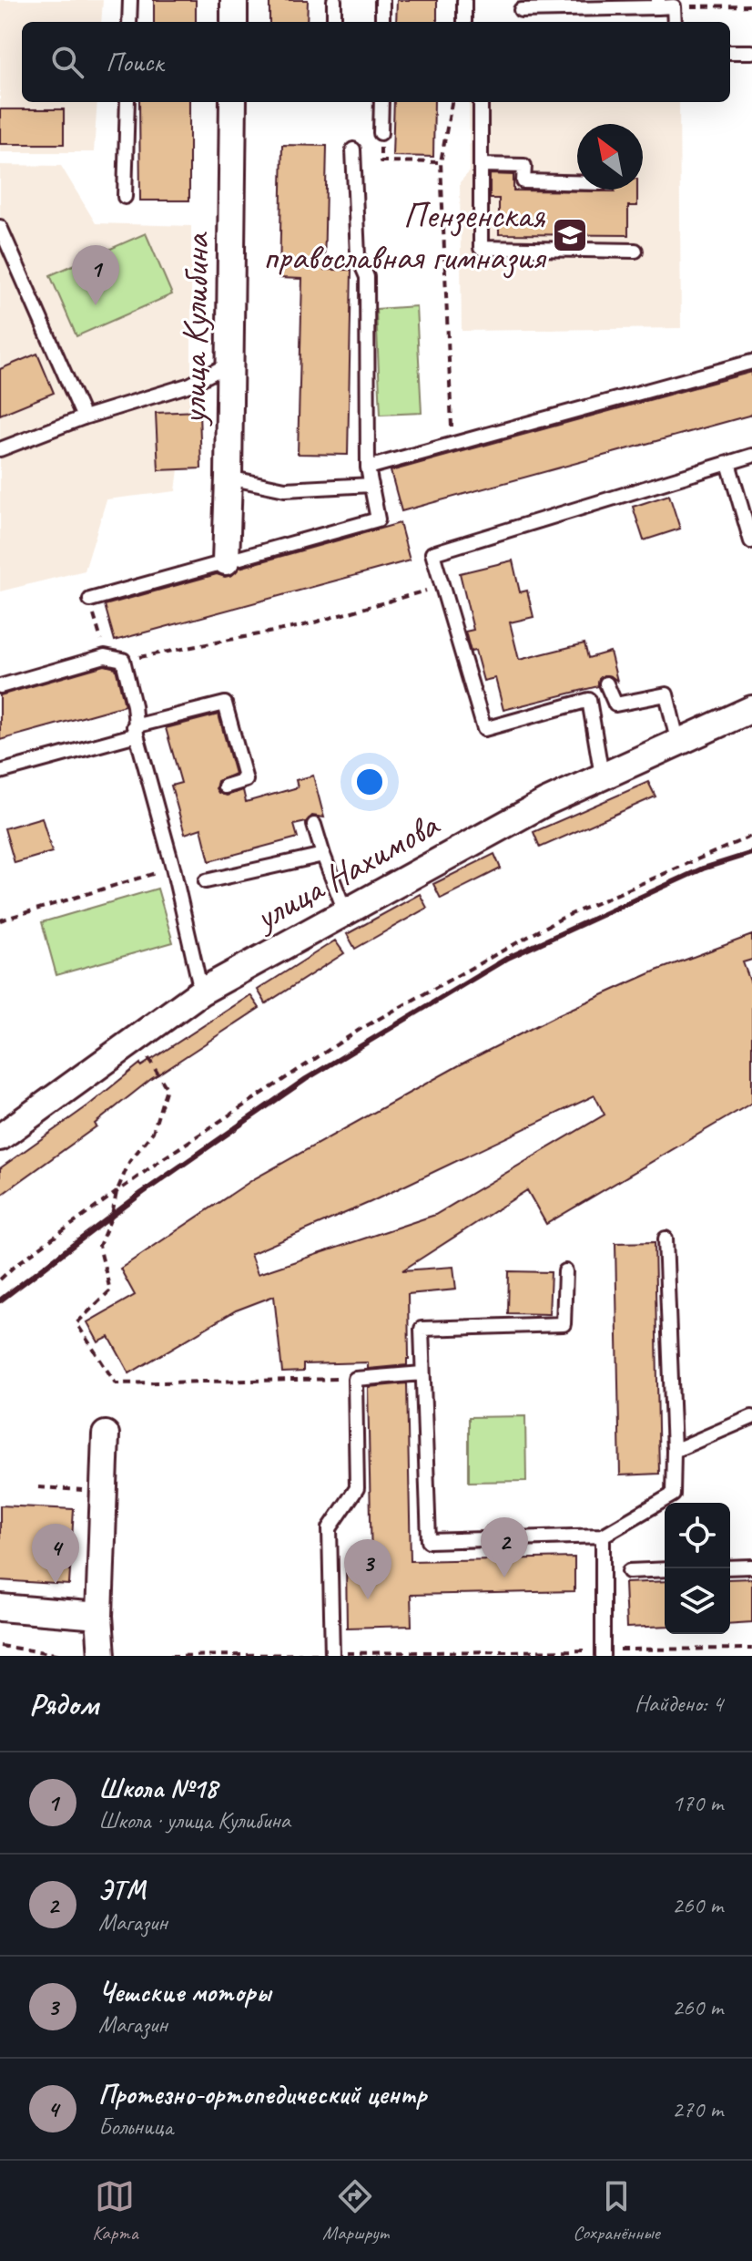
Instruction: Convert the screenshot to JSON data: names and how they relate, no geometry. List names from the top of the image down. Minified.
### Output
{"streets":{"street":["улица Кулибина","улица Нахимова"]},"places":{"school or university":["Пензенская православная гимназия"]},"north":"top left","page":{"search":"Поиск","pins":["1","2","4","3"],"heading":["Рядом","Найдено: 4"],"list":[{"mark":"1","name":"Школа №18","note":"Школа · улица Кулибина","value":"170 m"},{"mark":"2","name":"ЭТМ","note":"Магазин","value":"260 m"},{"mark":"3","name":"Чешские моторы","note":"Магазин","value":"260 m"},{"mark":"4","name":"Протезно-ортопедический центр","note":"Больница","value":"270 m"}],"nav":["Карта","Маршрут","Сохранённые"]}}
